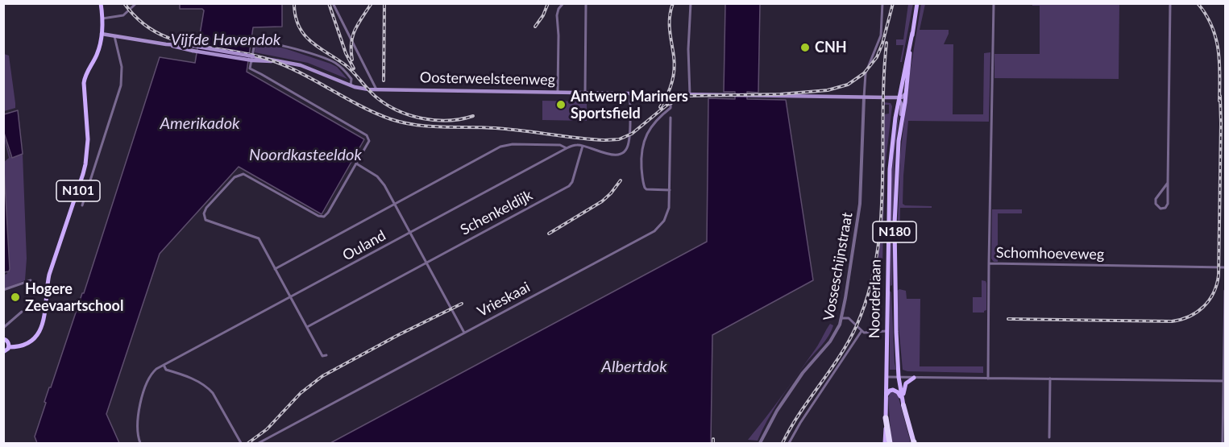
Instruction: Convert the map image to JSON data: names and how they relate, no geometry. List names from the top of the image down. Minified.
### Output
{"streets":{"highway":["N180","Noorderlaan"],"main road":["Oosterweelsteenweg","N101"],"street":["Schenkeldijk","Ouland","Schomhoeveweg","Vosseschijnstraat","Vrieskaai"]},"crossings":[["Oosterweelsteenweg","Vosseschijnstraat"],["Schenkeldijk","Ouland"]],"water":["Vijfde Havendok","Amerikadok","Noordkasteeldok","Albertdok"],"places":["CNH","Antwerp Mariners Sportsfield","Hogere Zeevaartschool"]}
